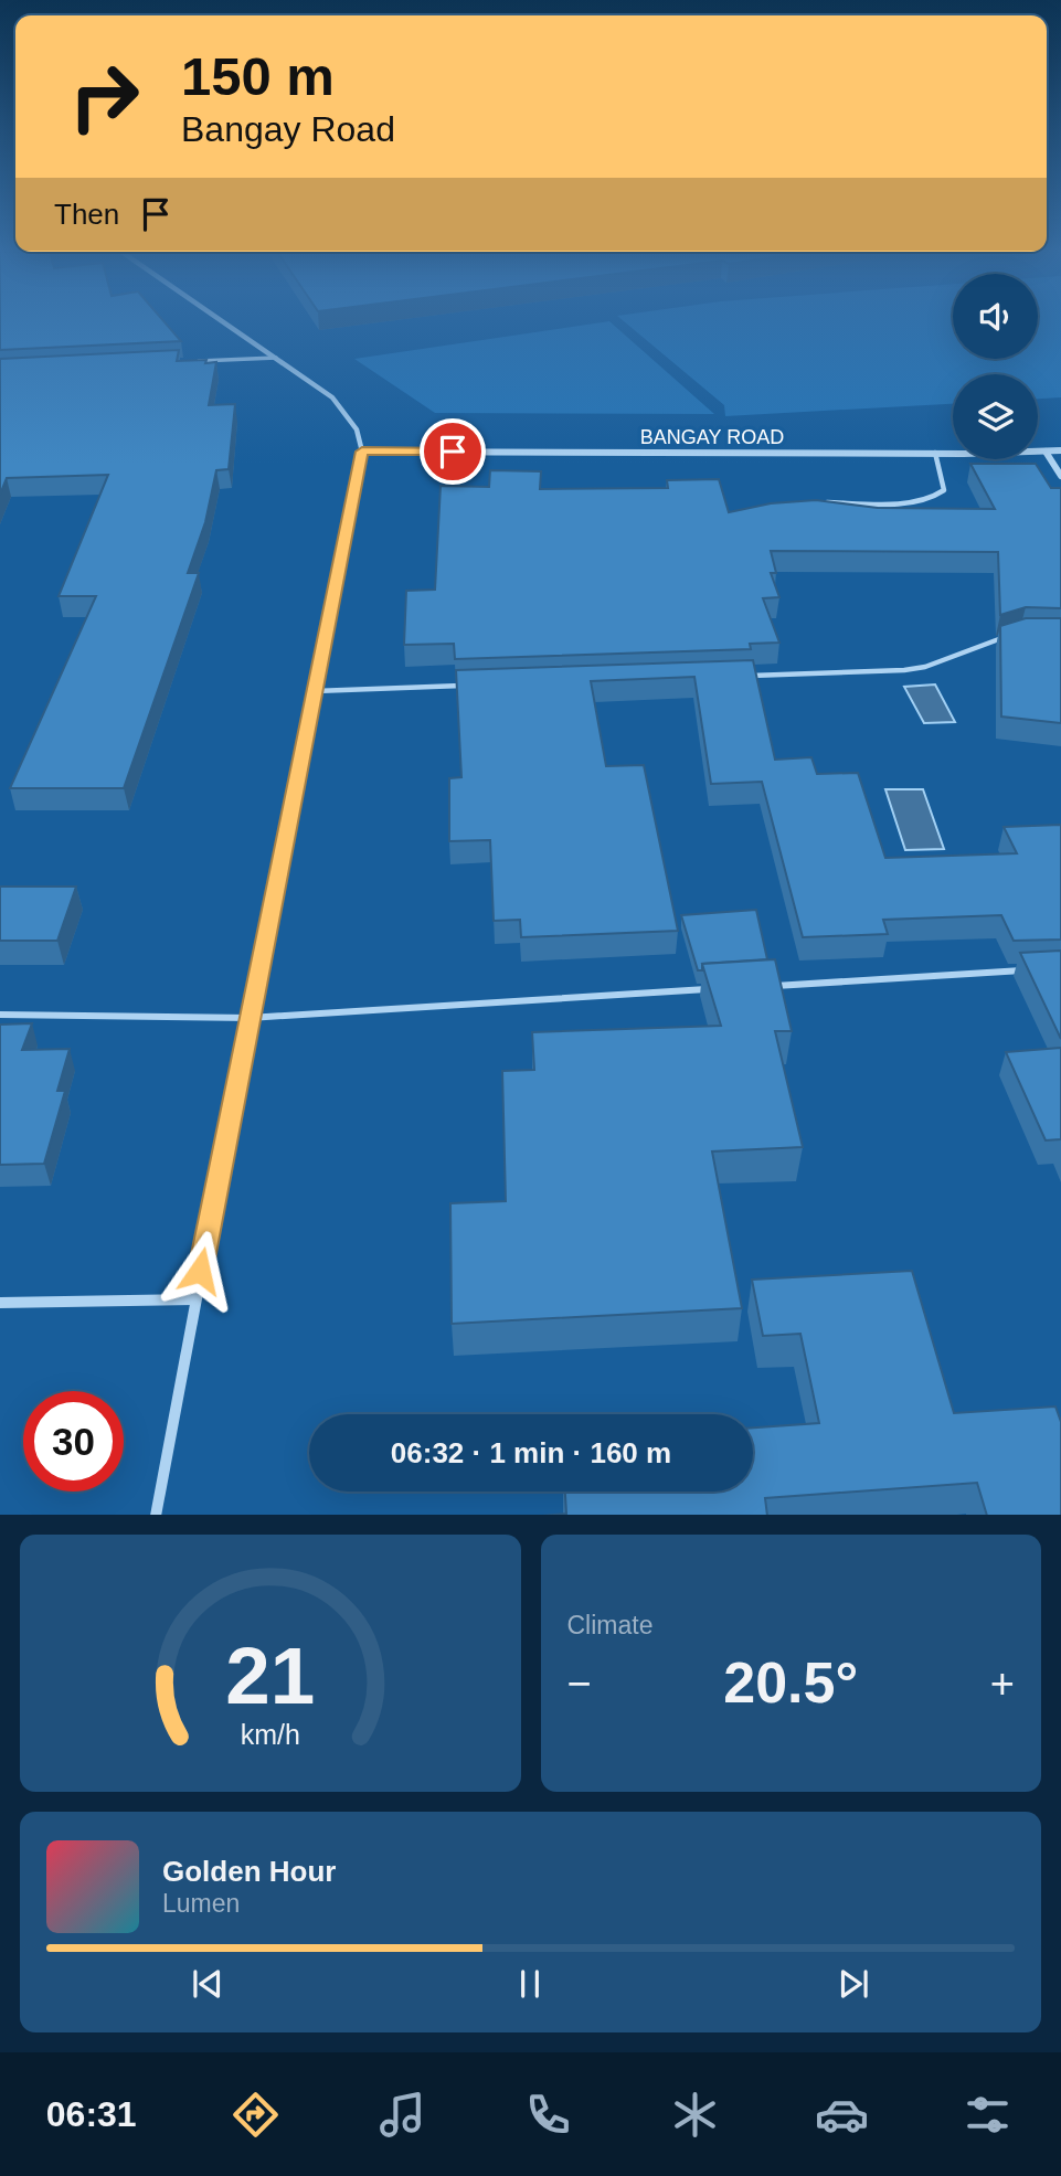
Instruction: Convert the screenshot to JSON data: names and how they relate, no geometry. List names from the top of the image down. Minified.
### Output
{"streets":{"street":["BANGAY ROAD"]},"page":{"turn":["150 m","Bangay Road"],"then":"Then","limit":"30","trip":"06:32 · 1 min · 160 m","tile":"Climate","heat":["−","20.5°","+"],"song":["Golden Hour","Lumen"],"tabs":"06:31","gauge":["21","km/h"]}}
